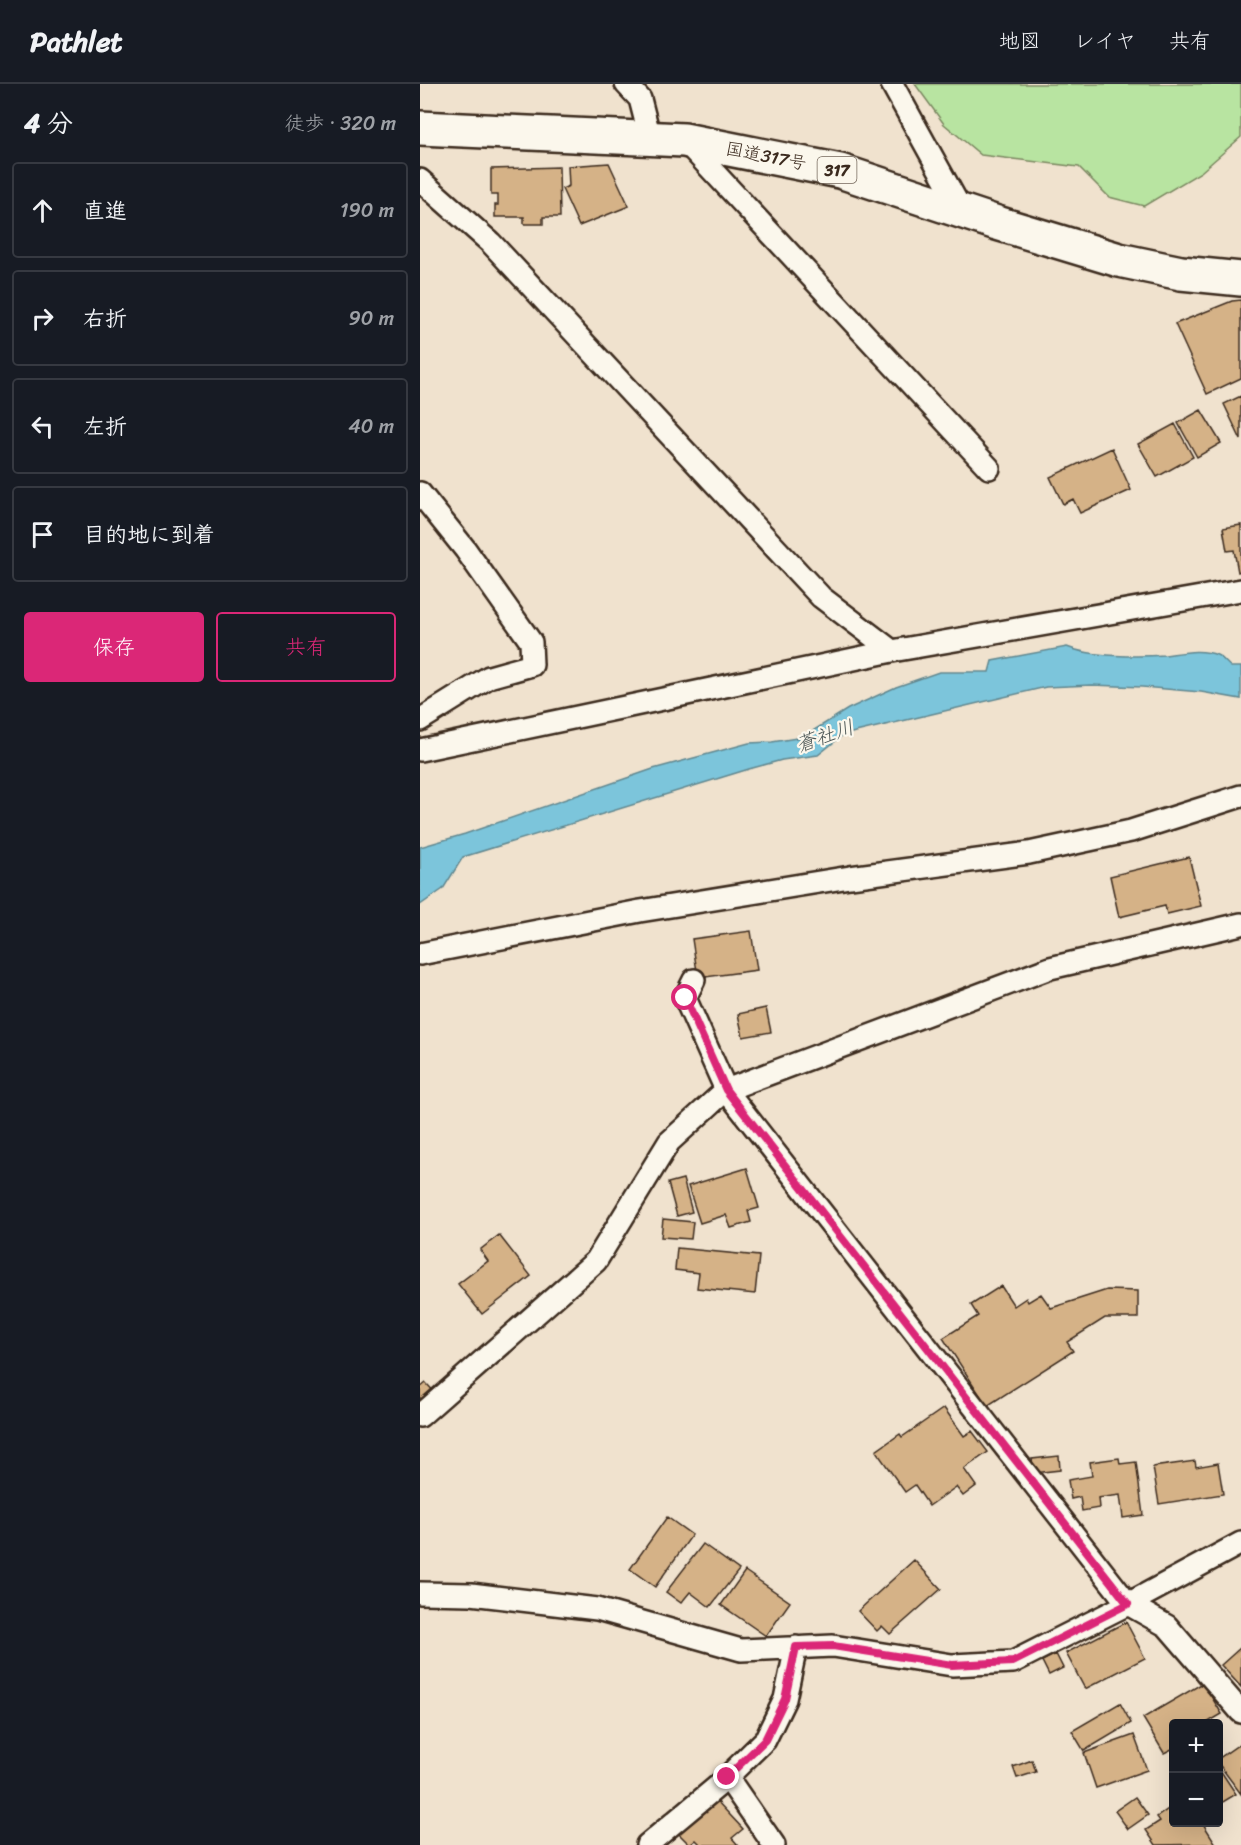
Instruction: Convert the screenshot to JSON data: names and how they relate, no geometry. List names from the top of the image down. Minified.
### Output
{"streets":{"highway":["国道317号","317"]},"water":["蒼社川"],"page":{"header":"Pathlet","nav":["地図","レイヤ","共有"],"heading":["4 分","徒歩 · 320 m"],"list":[["直進","190 m"],["右折","90 m"],["左折","40 m"],"目的地に到着"],"buttons":["保存","共有"],"map_buttons":["+","−"]}}
